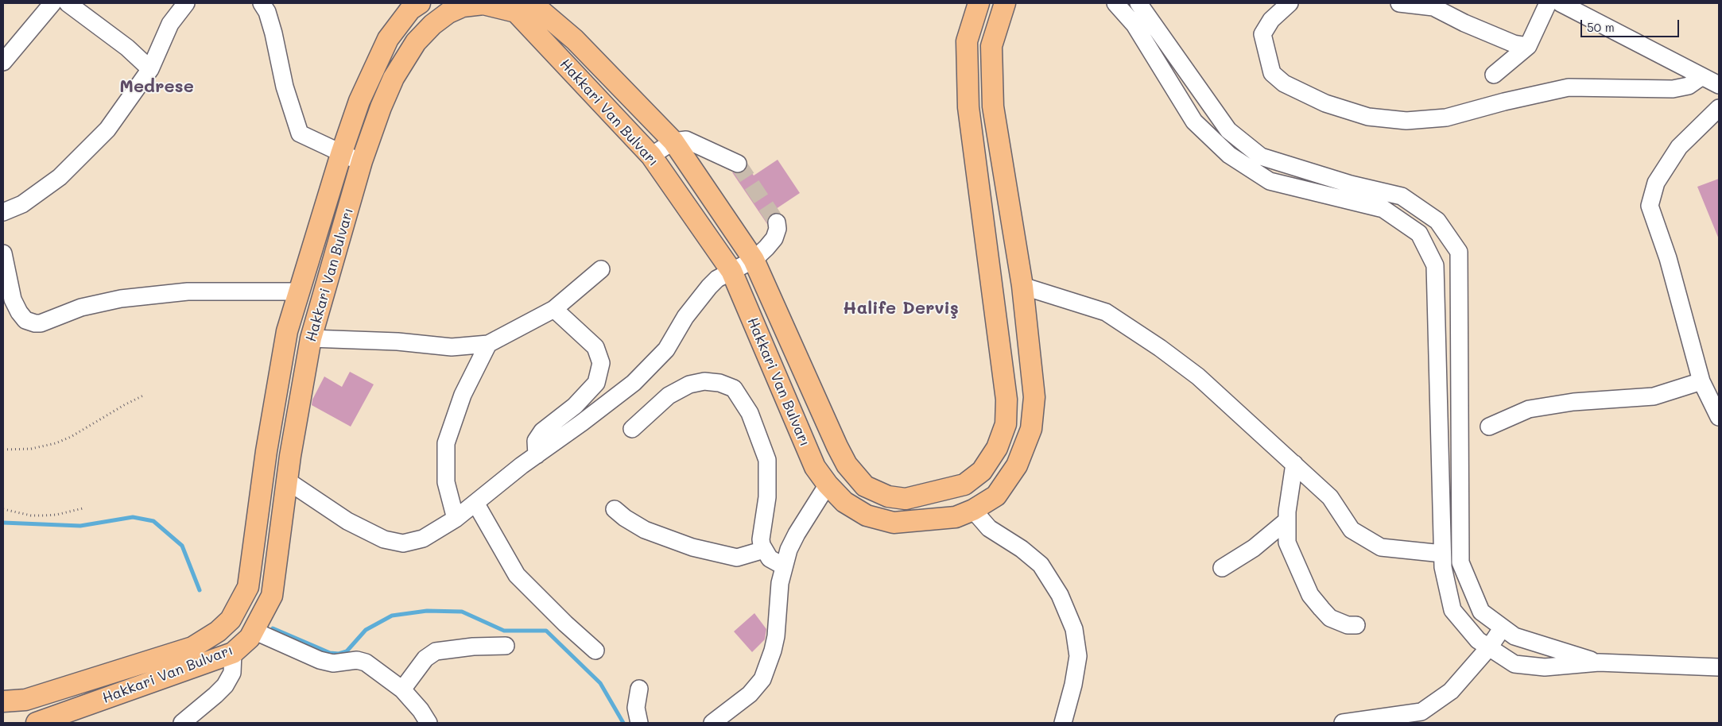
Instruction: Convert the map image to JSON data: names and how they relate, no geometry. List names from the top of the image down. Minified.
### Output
{"streets":{"main road":["Hakkari Van Bulvarı"]},"districts":["Medrese","Halife Derviş"],"scale_bar":"50 m"}
